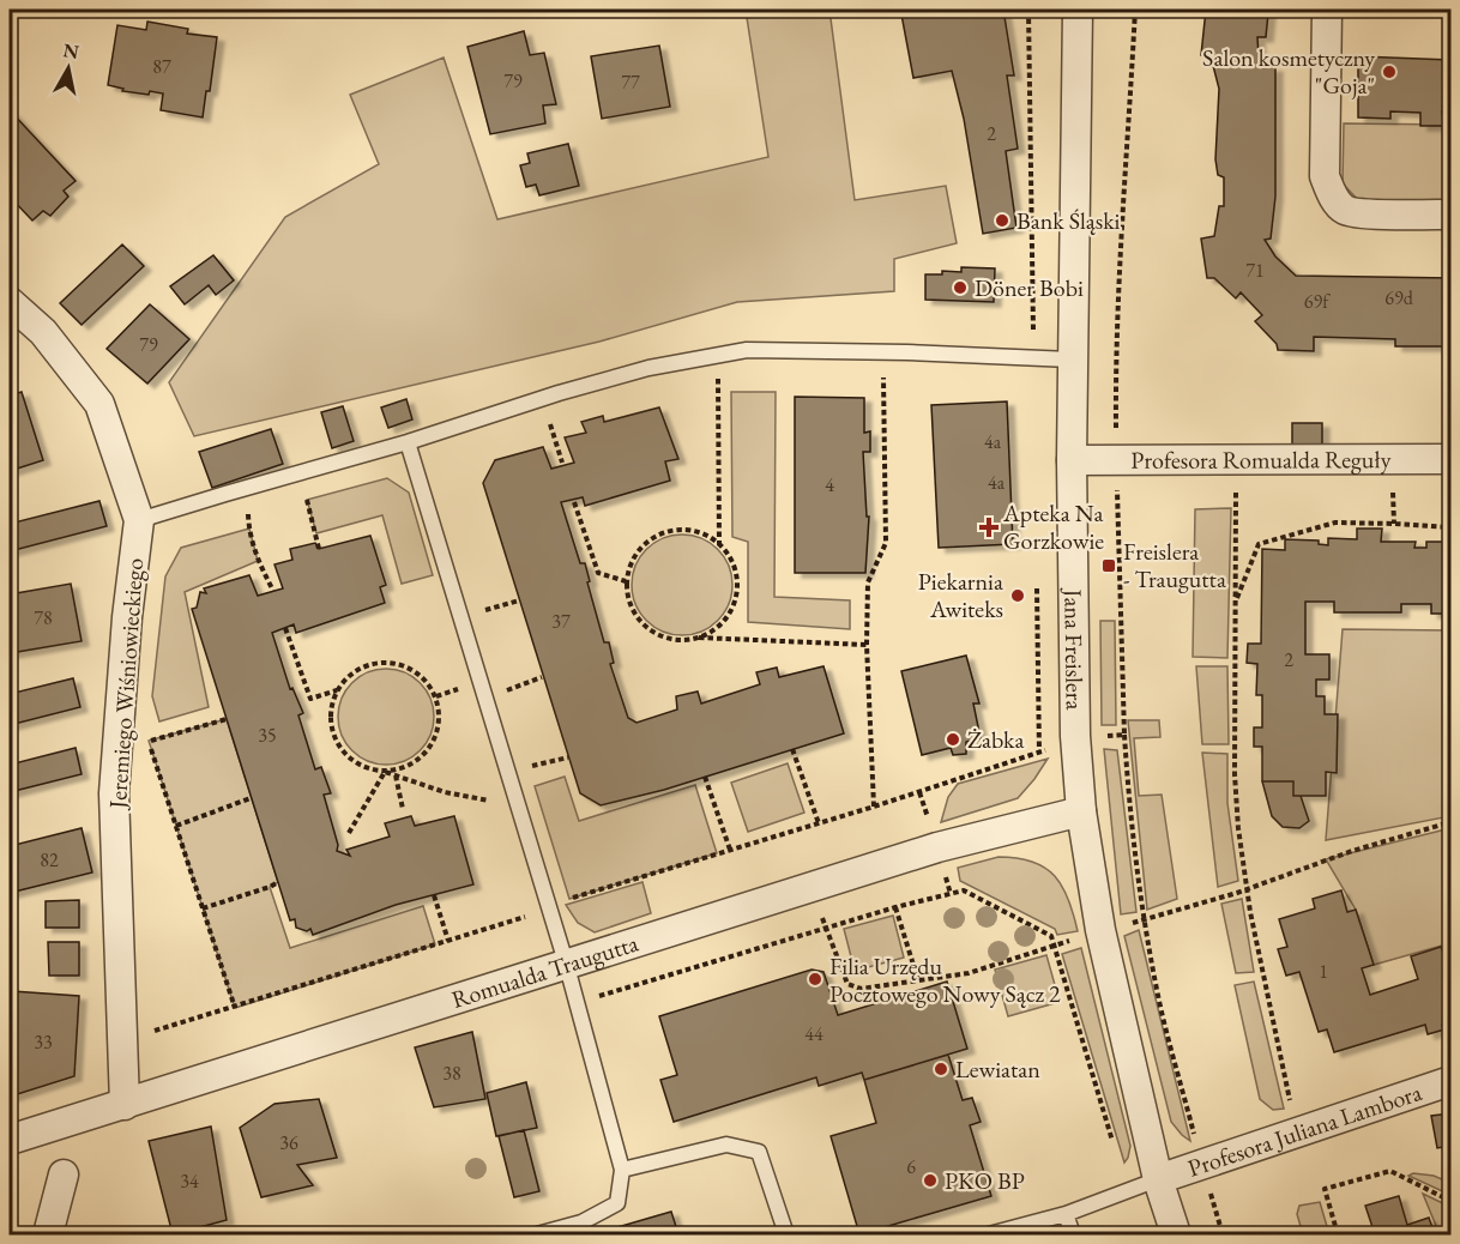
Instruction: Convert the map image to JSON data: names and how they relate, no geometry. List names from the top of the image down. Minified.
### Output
{"streets":{"street":["Profesora Romualda Reguły","Jana Freislera","Jeremiego Wiśniowieckiego","Romualda Traugutta","Profesora Juliana Lambora"]},"crossings":[["Profesora Romualda Reguły","Jana Freislera"],["Jana Freislera","Romualda Traugutta"],["Jana Freislera","Profesora Juliana Lambora"],["Jeremiego Wiśniowieckiego","Romualda Traugutta"]],"places":{"other":["Salon kosmetyczny \"Goja\"","Bank Śląski","Döner Bobi","Piekarnia Awiteks","Żabka","Filia Urzędu Pocztowego Nowy Sącz 2","Lewiatan","PKO BP"],"health":["Apteka Na Gorzkowie"],"transit":["Freislera - Traugutta"]},"house_numbers":["87","79","77","2","71","69d","69f","79","4a","4a","4","78","37","2","35","82","1","44","33","38","36","6","34"],"north":"top"}
